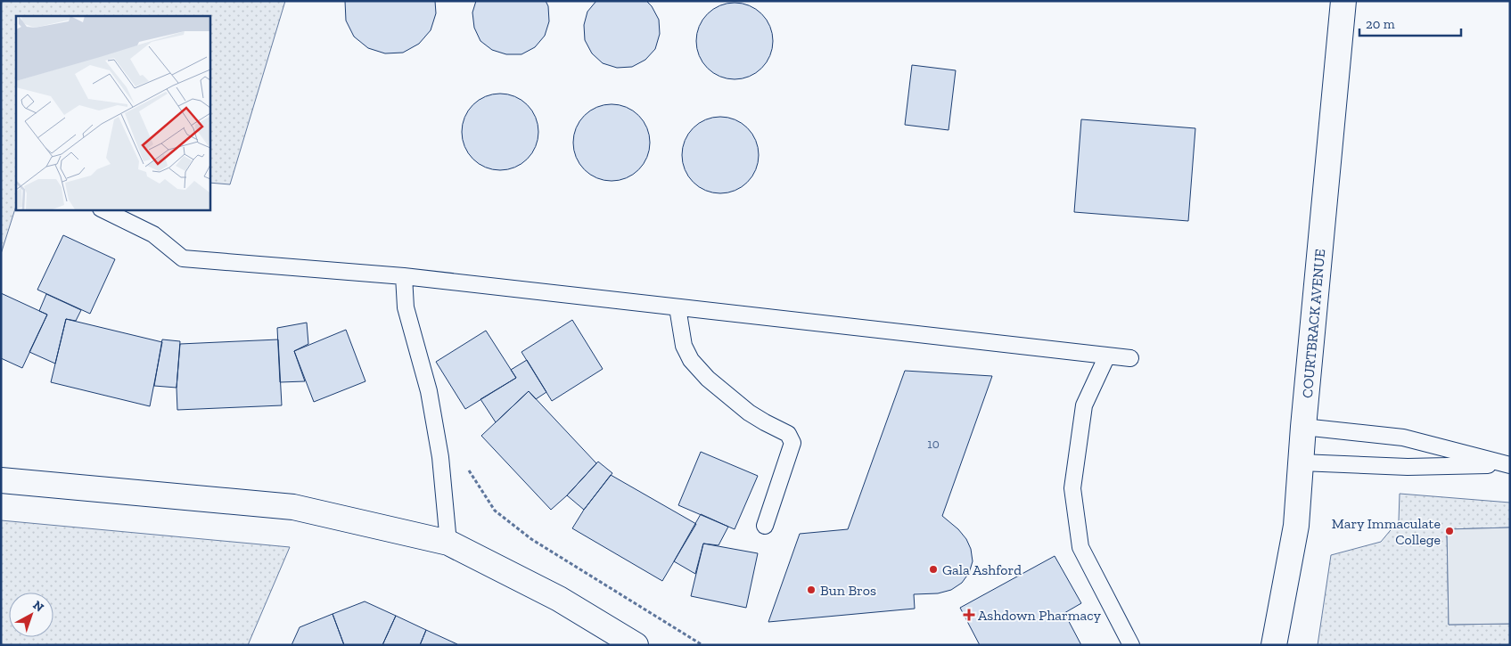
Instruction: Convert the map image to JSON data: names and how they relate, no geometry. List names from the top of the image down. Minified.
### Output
{"streets":{"street":["COURTBRACK AVENUE"]},"places":{"other":["Mary Immaculate College","Gala Ashford","Bun Bros"],"health":["Ashdown Pharmacy"]},"house_numbers":["10"],"scale_bar":"20 m","north":"top right"}
